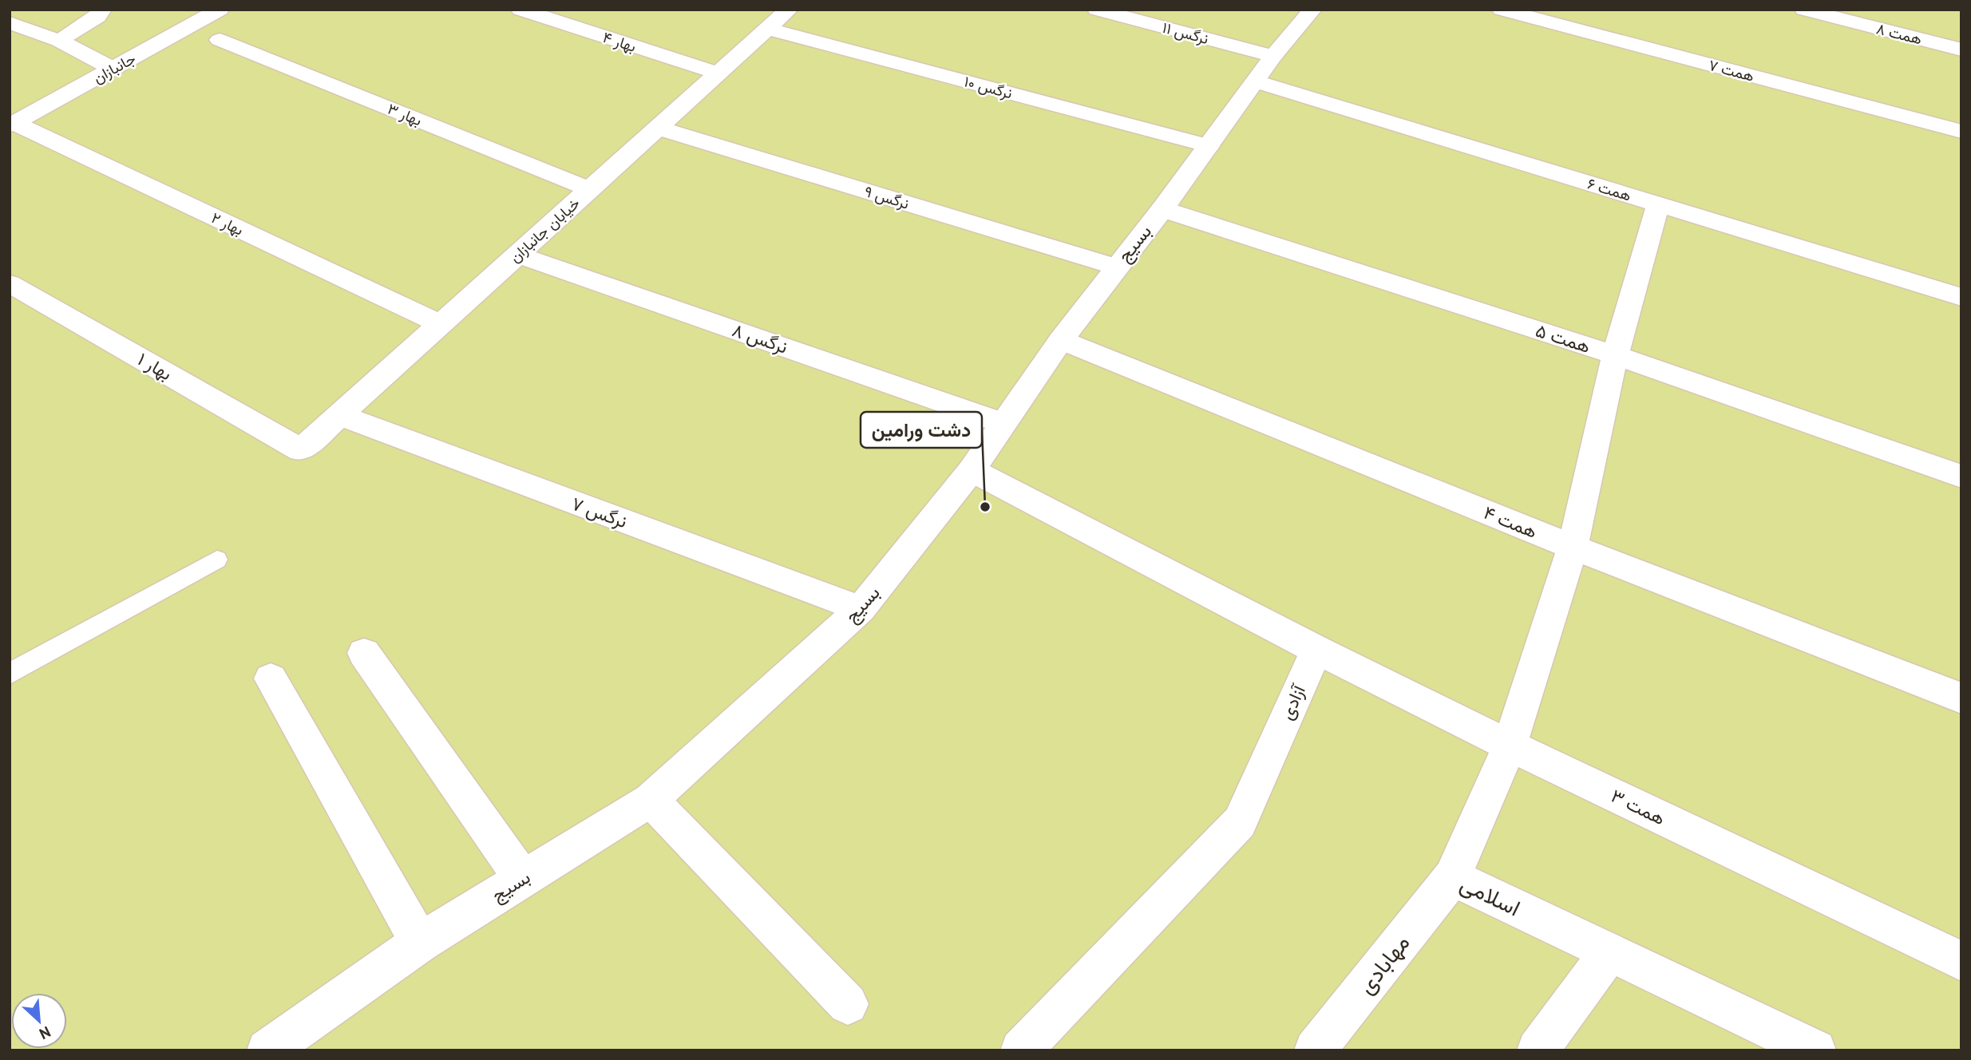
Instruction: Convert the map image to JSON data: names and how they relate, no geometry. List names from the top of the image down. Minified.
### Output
{"streets":{"street":["نرگس ۱۱","همت ۸","بهار ۴","جانبازان","همت ۷","نرگس ۱۰","بهار ۳","همت ۶","نرگس ۹","بهار ۲","خیابان جانبازان","بسیج","نرگس ۸","همت ۵","بهار ۱","نرگس ۷","همت ۴","آزادی","همت ۳","اسلامی","مهابادی"]},"crossings":[["نرگس ۱۱","همت ۶"],["نرگس ۱۱","بسیج"],["بهار ۴","خیابان جانبازان"],["جانبازان","بهار ۲"],["نرگس ۱۰","خیابان جانبازان"],["نرگس ۱۰","بسیج"],["بهار ۳","خیابان جانبازان"],["همت ۶","بسیج"],["همت ۶","اسلامی"],["نرگس ۹","خیابان جانبازان"],["نرگس ۹","بسیج"],["بهار ۲","خیابان جانبازان"],["خیابان جانبازان","نرگس ۸"],["خیابان جانبازان","بهار ۱"],["خیابان جانبازان","نرگس ۷"],["بسیج","نرگس ۸"],["بسیج","همت ۵"],["بسیج","نرگس ۷"],["بسیج","همت ۴"],["همت ۵","اسلامی"],["همت ۴","اسلامی"],["آزادی","همت ۳"],["همت ۳","اسلامی"],["اسلامی","مهابادی"]],"places":["دشت ورامین"],"north":"bottom right"}
